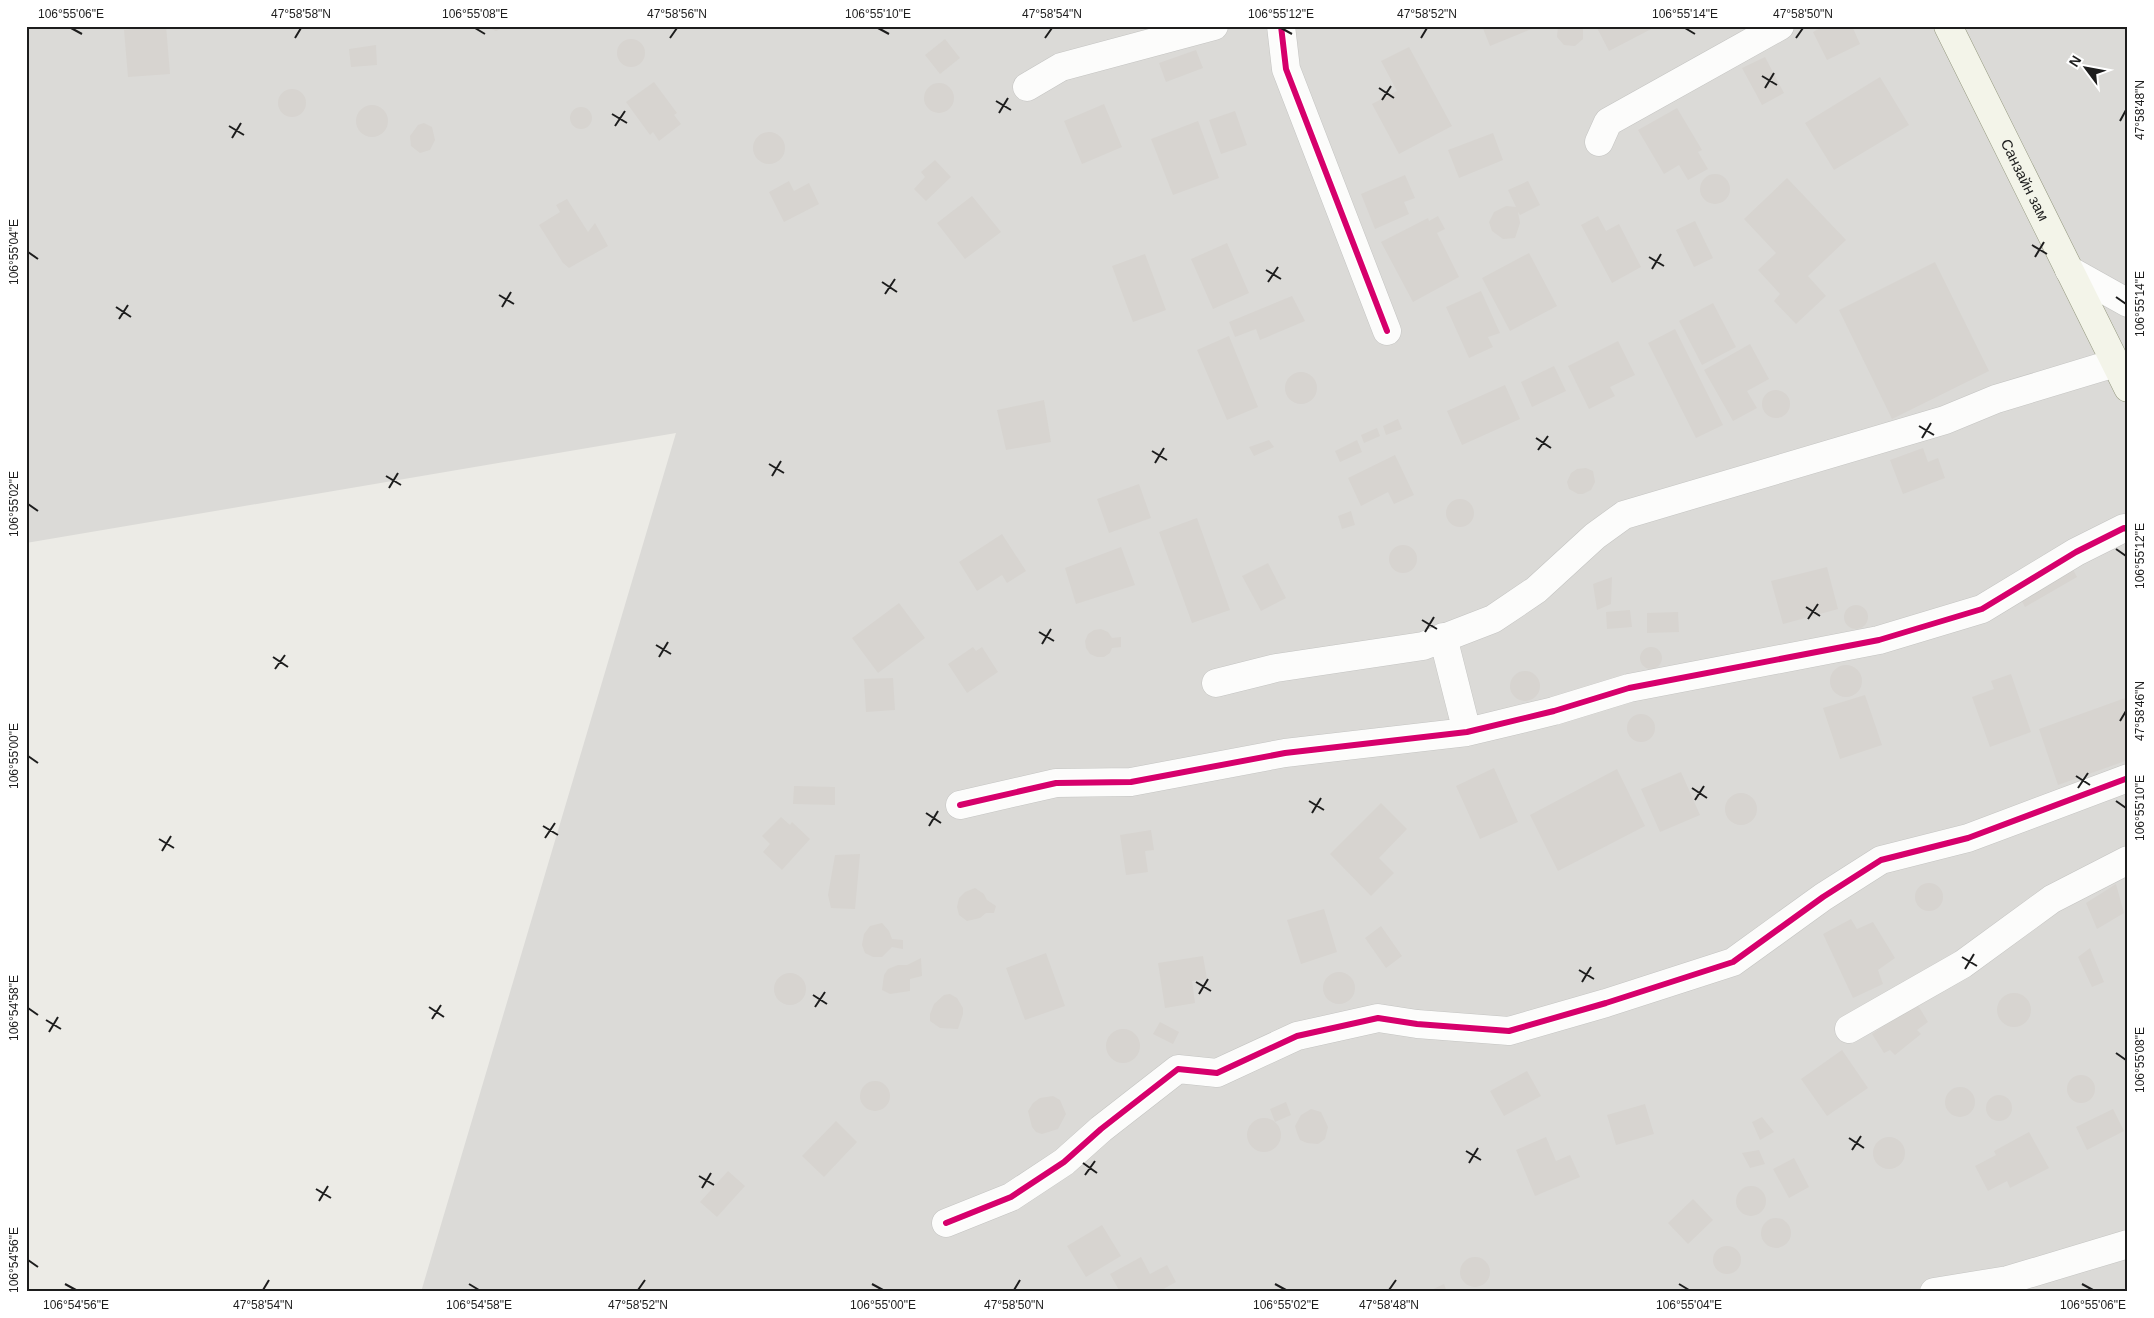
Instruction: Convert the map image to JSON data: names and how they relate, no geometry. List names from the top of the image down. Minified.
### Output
{"streets":{"main road":["Санзайн зам"]},"north":"top left","coordinates":["106°55'06\"E","47°58'58\"N","106°55'08\"E","47°58'56\"N","106°55'10\"E","47°58'54\"N","106°55'12\"E","47°58'52\"N","106°55'14\"E","47°58'50\"N","47°58'48\"N","106°55'04\"E","106°55'02\"E","47°58'46\"N","106°55'00\"E","106°54'58\"E","106°54'56\"E"]}
